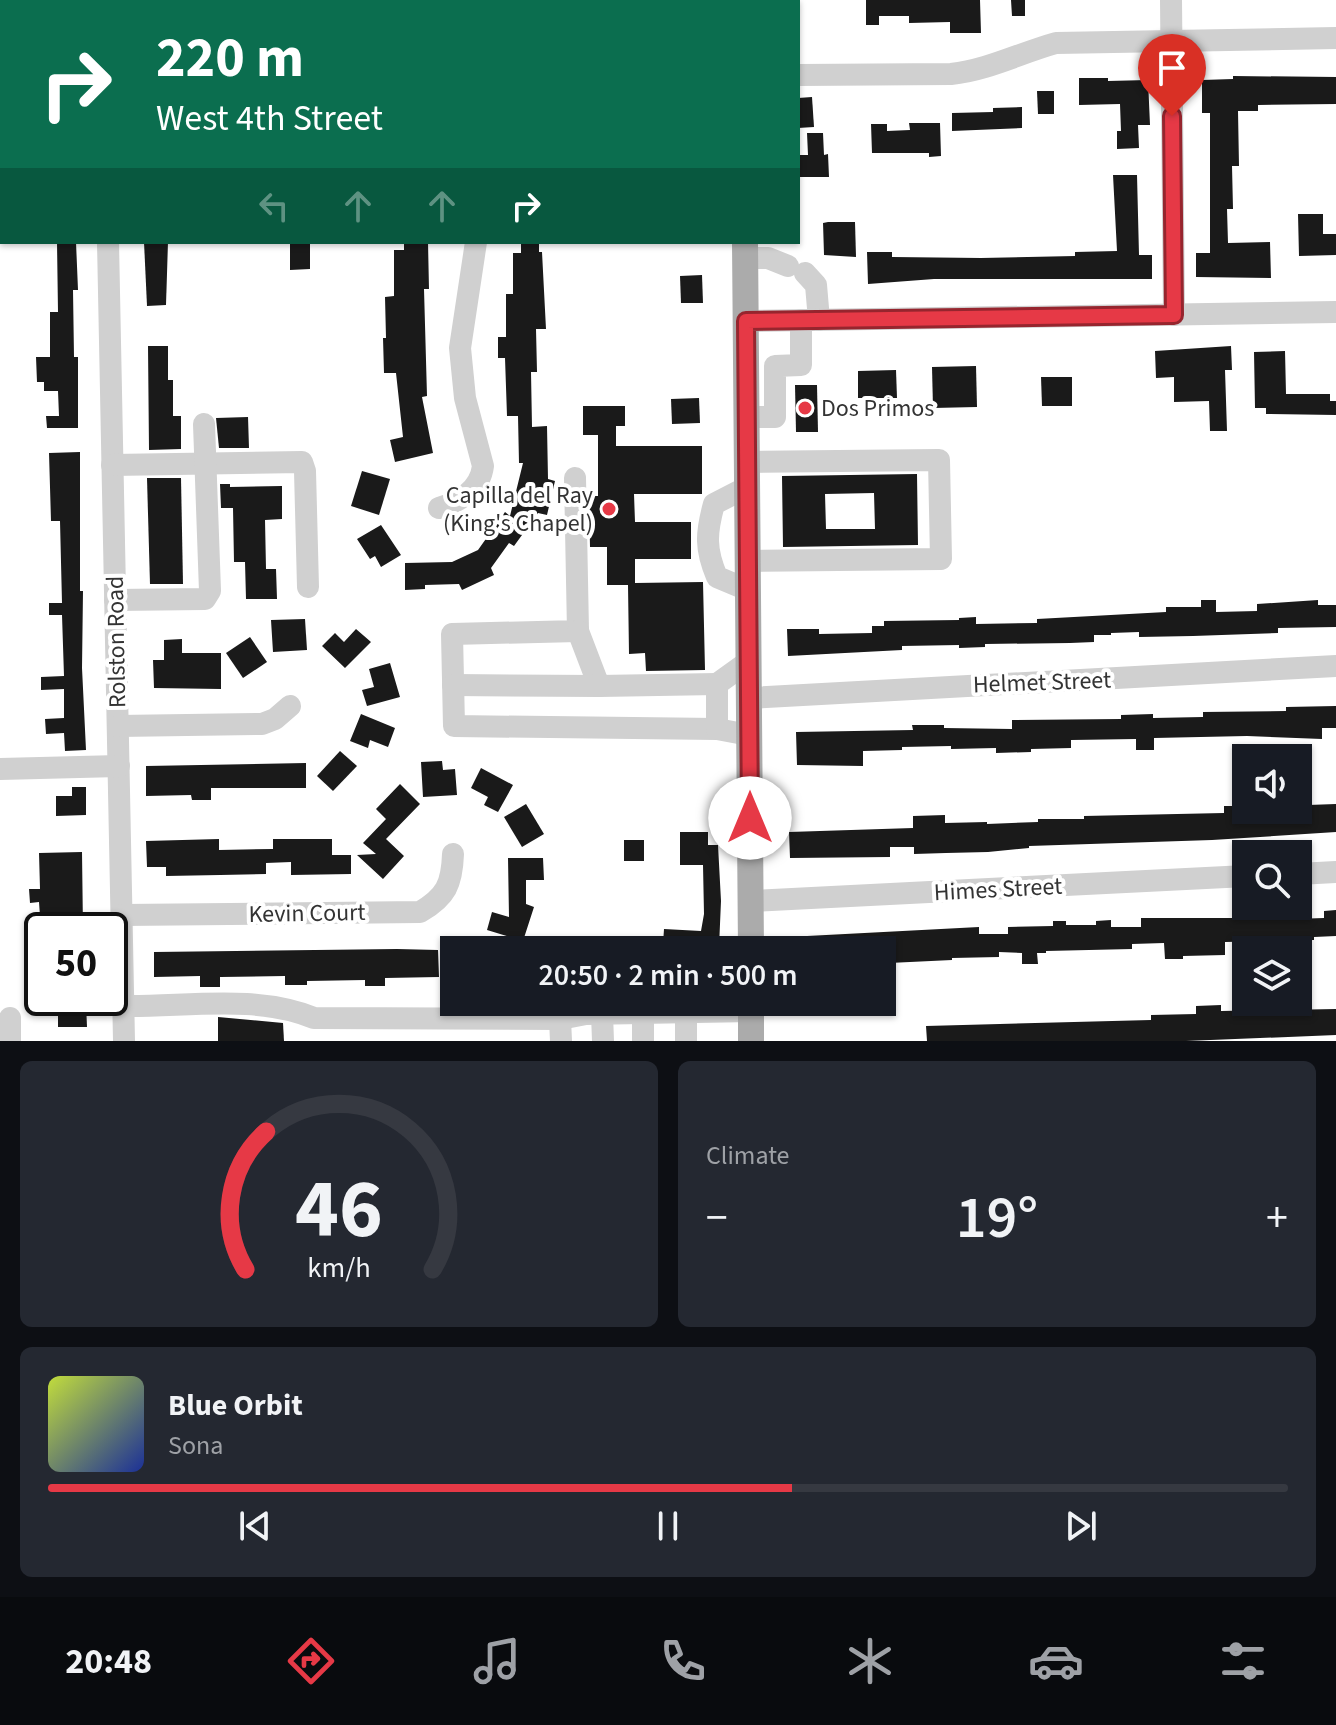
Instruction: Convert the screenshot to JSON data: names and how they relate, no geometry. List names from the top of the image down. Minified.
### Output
{"streets":{"street":["Rolston Road","Helmet Street","Himes Street","Kevin Court"]},"places":["Dos Primos","Capilla del Ray (King's Chapel)"],"page":{"turn":["220 m","West 4th Street"],"limit":"50","trip":"20:50 · 2 min · 500 m","tile":"Climate","heat":["−","19°","+"],"song":["Blue Orbit","Sona"],"tabs":"20:48","gauge":["46","km/h"]}}
